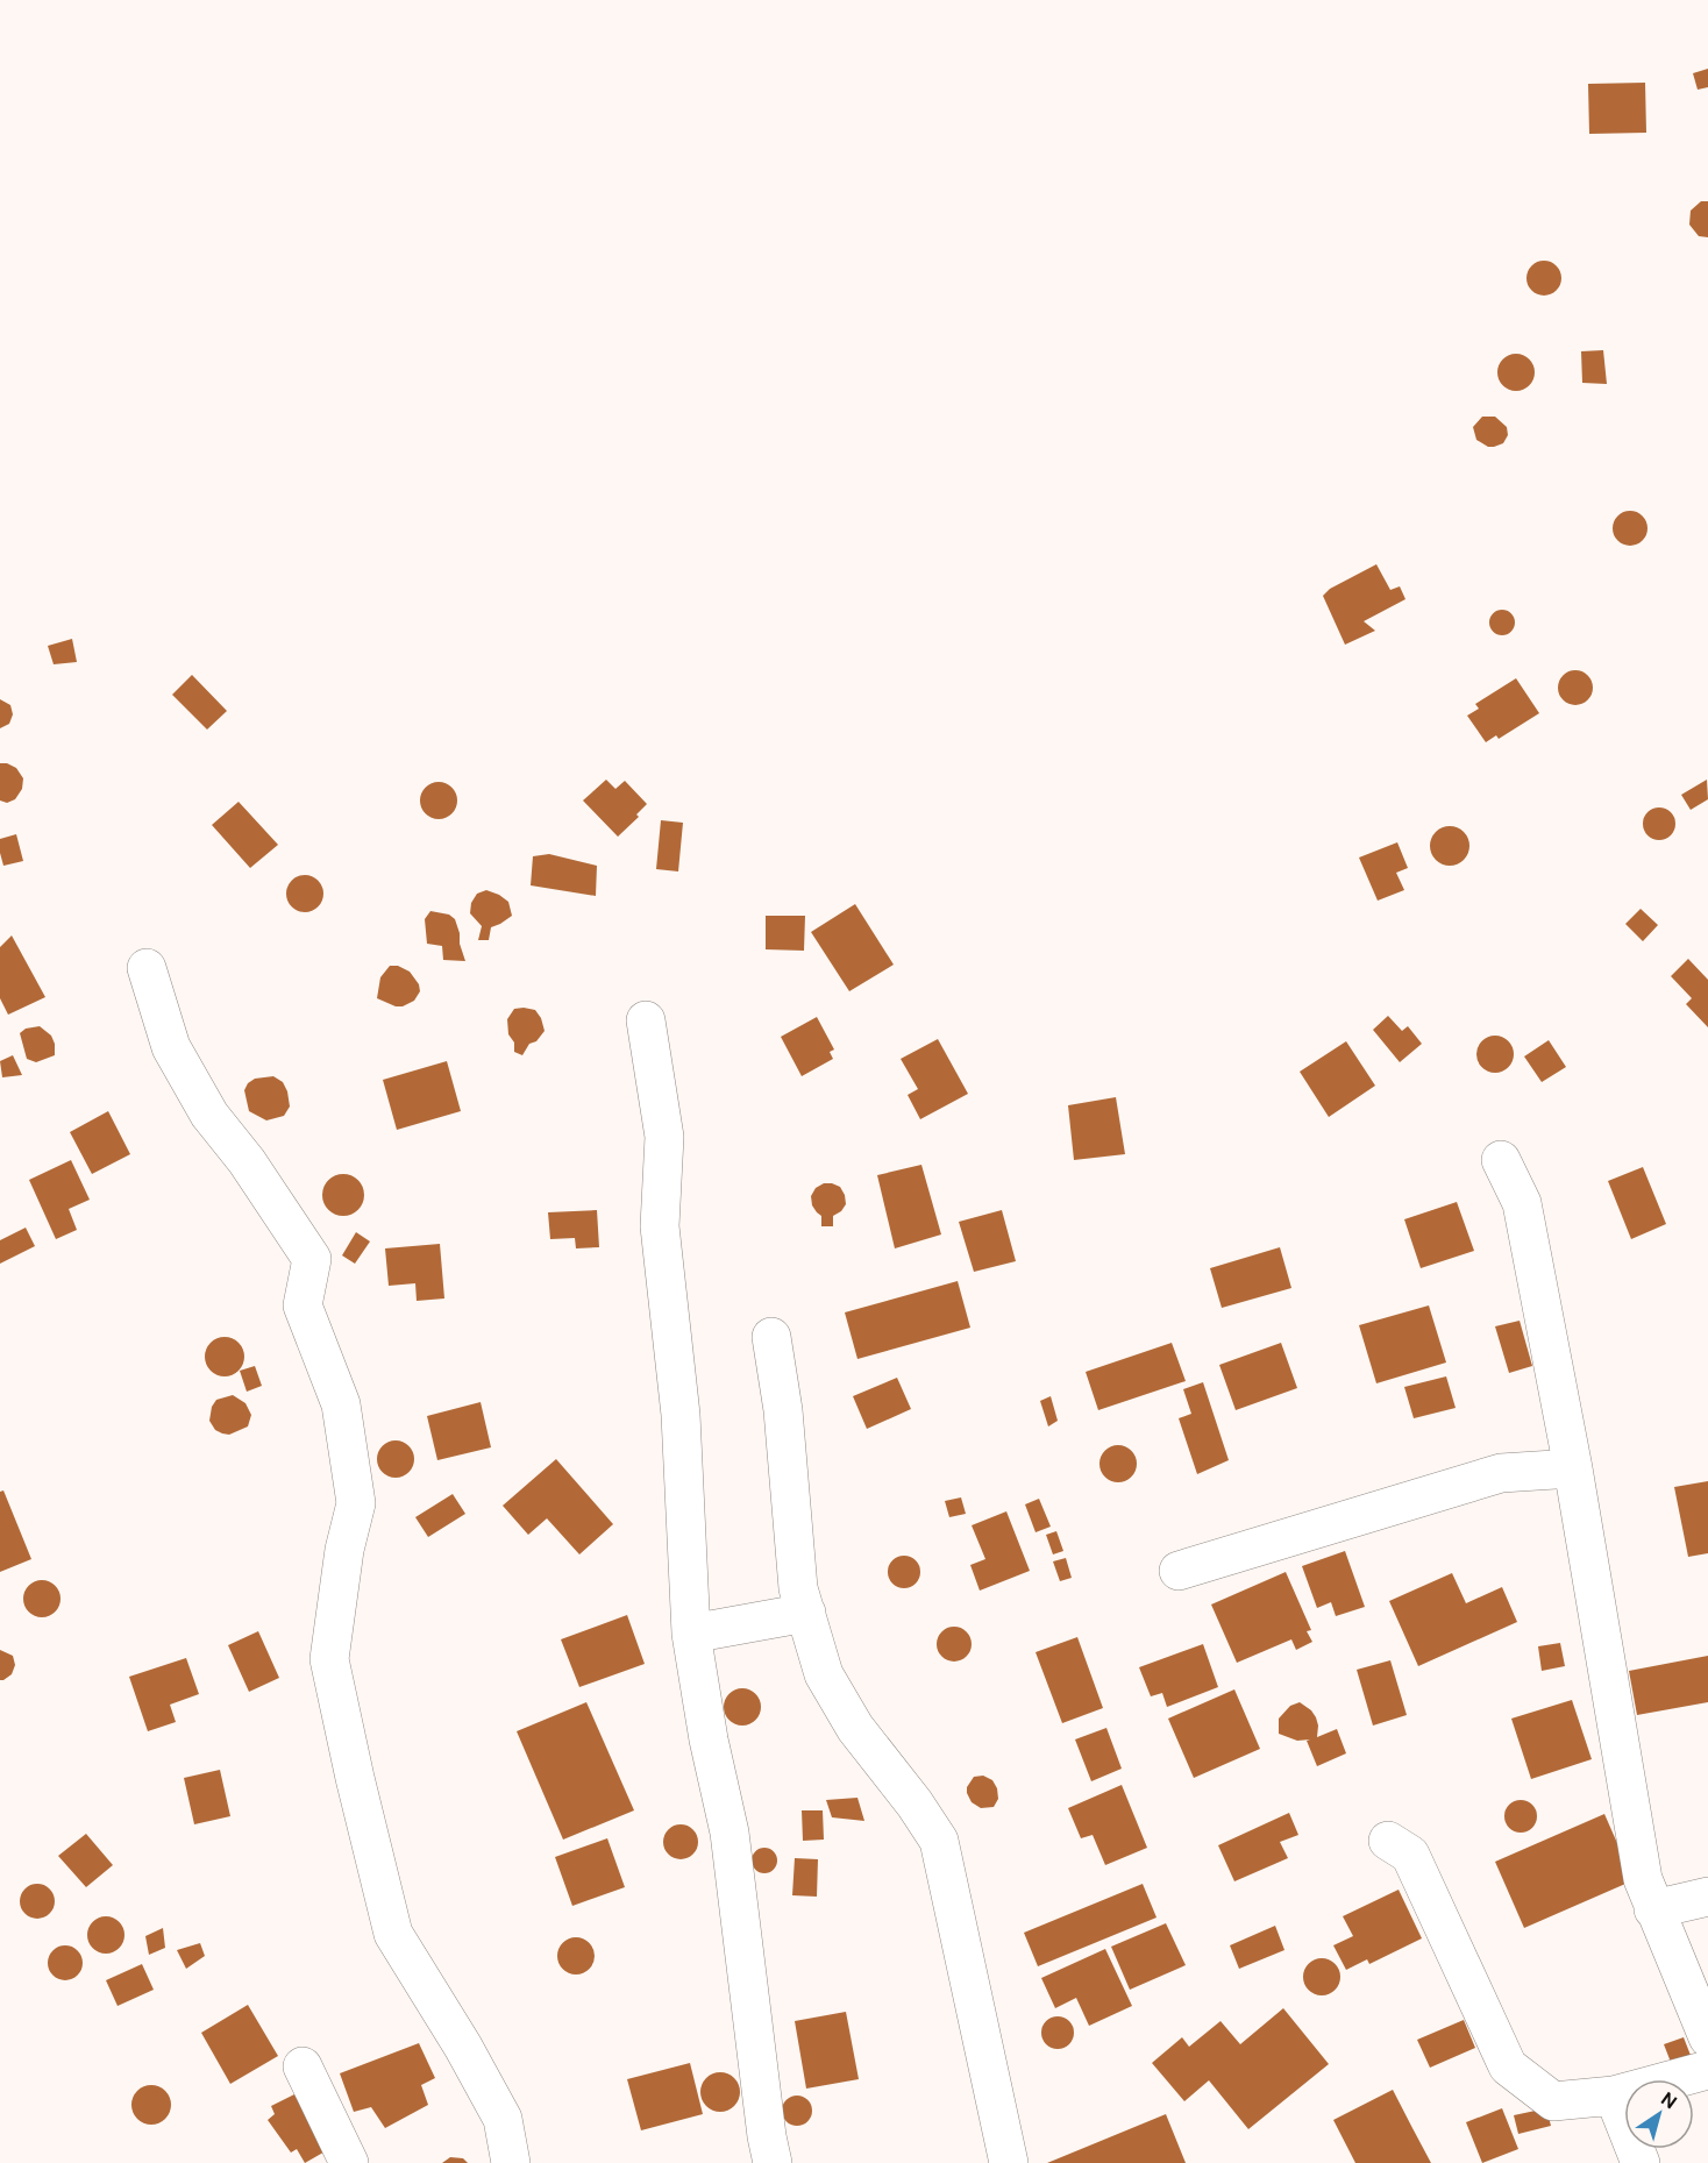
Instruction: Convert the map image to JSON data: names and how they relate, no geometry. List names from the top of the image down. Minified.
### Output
{"north":"top right"}
